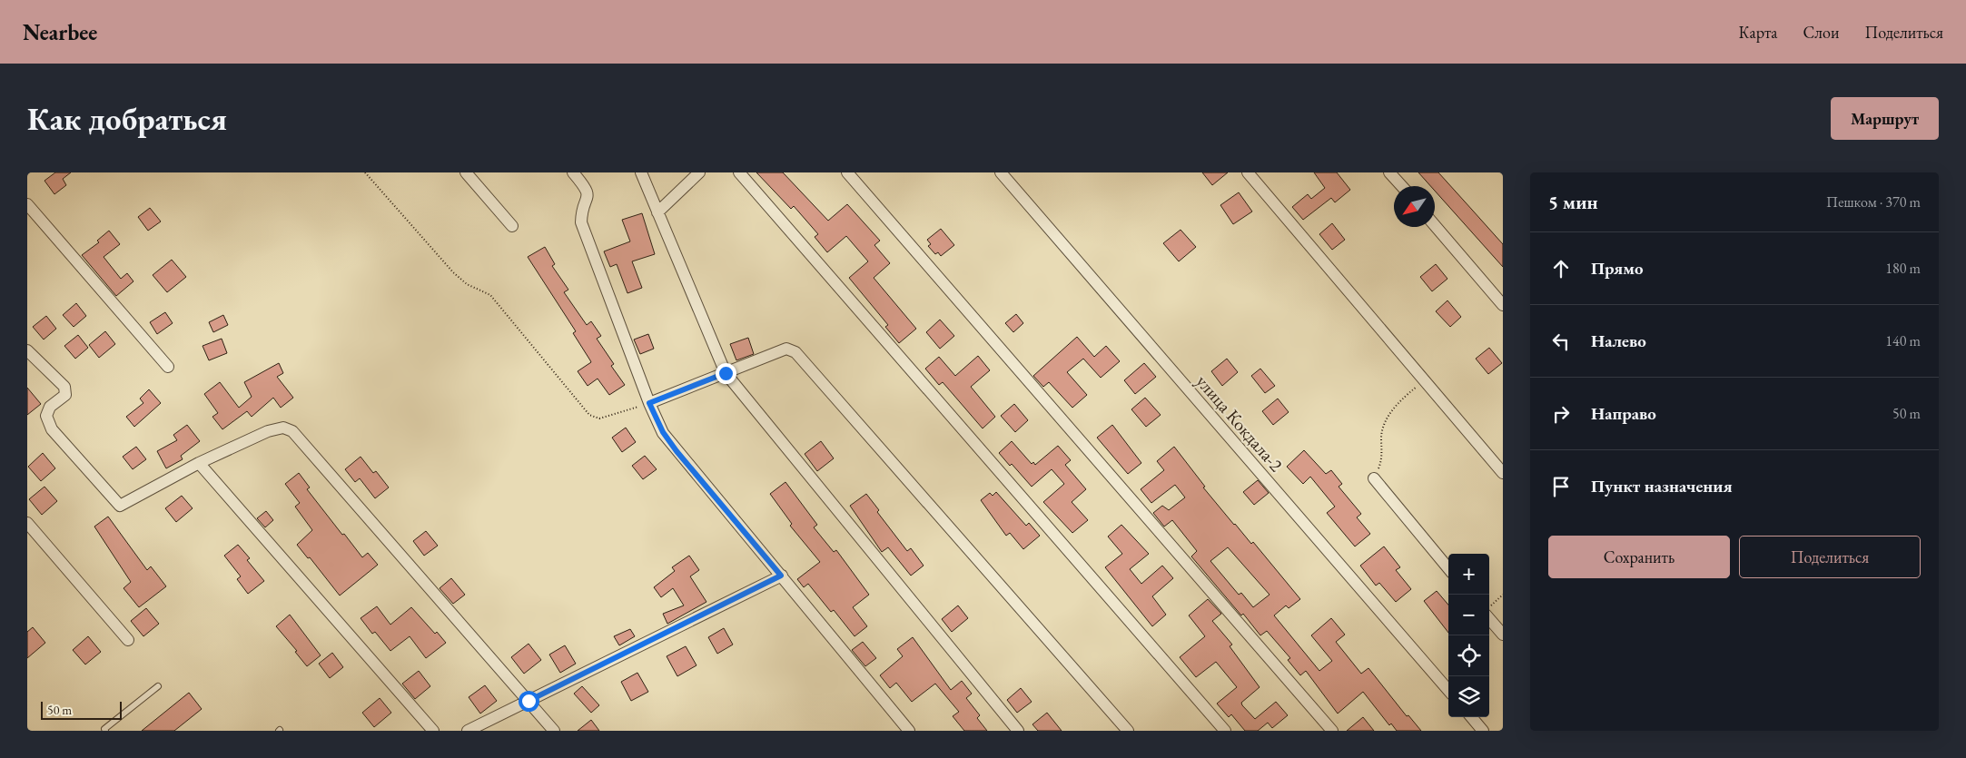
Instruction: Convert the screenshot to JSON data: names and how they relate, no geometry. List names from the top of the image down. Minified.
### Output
{"streets":{"street":["улица Кокдала-2"]},"scale_bar":"50 m","north":"bottom left","page":{"header":"Nearbee","nav":["Карта","Слои","Поделиться"],"buttons":["Маршрут",["Сохранить","Поделиться"]],"title":"Как добраться","heading":["5 мин","Пешком · 370 m"],"list":[["Прямо","180 m"],["Налево","140 m"],["Направо","50 m"],"Пункт назначения"],"map_buttons":["+","−"],"scale":"50 m"}}
